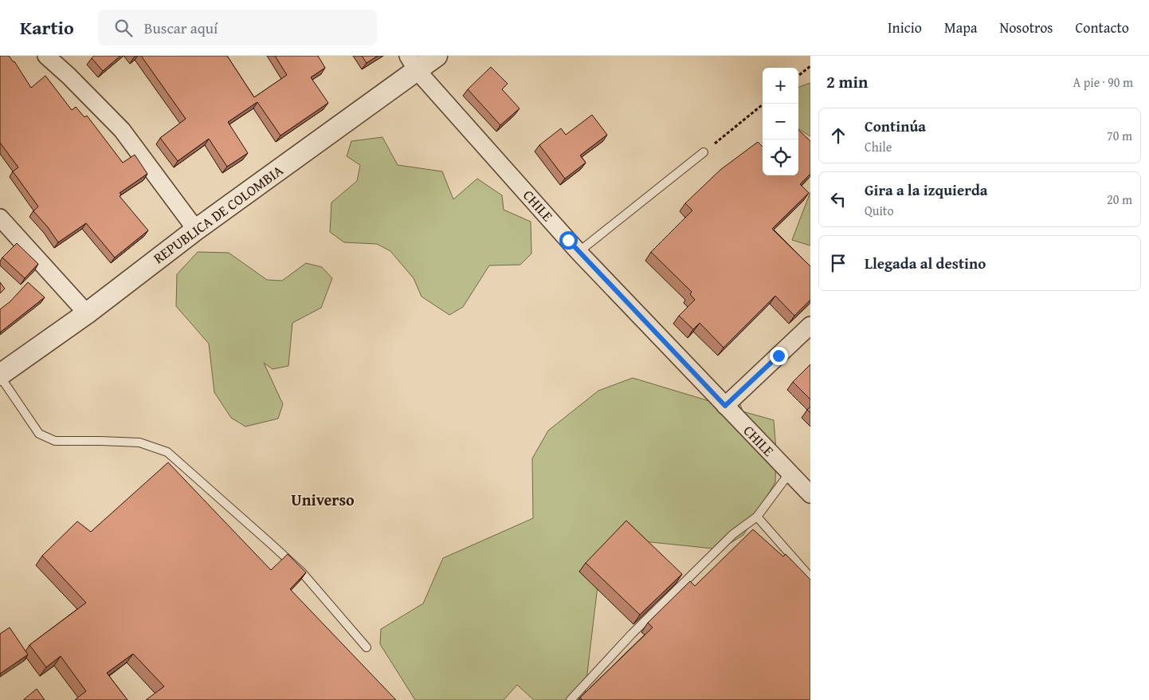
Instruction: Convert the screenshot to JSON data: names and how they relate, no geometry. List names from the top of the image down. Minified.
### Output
{"streets":{"street":["CHILE","REPUBLICA DE COLOMBIA"]},"crossings":[["CHILE","REPUBLICA DE COLOMBIA"]],"districts":["Universo"],"page":{"header":"Kartio","search":"Buscar aquí","nav":["Inicio","Mapa","Nosotros","Contacto"],"heading":["2 min","A pie · 90 m"],"map_buttons":["+","−"],"list":[["Continúa","Chile","70 m"],["Gira a la izquierda","Quito","20 m"],"Llegada al destino"]}}
